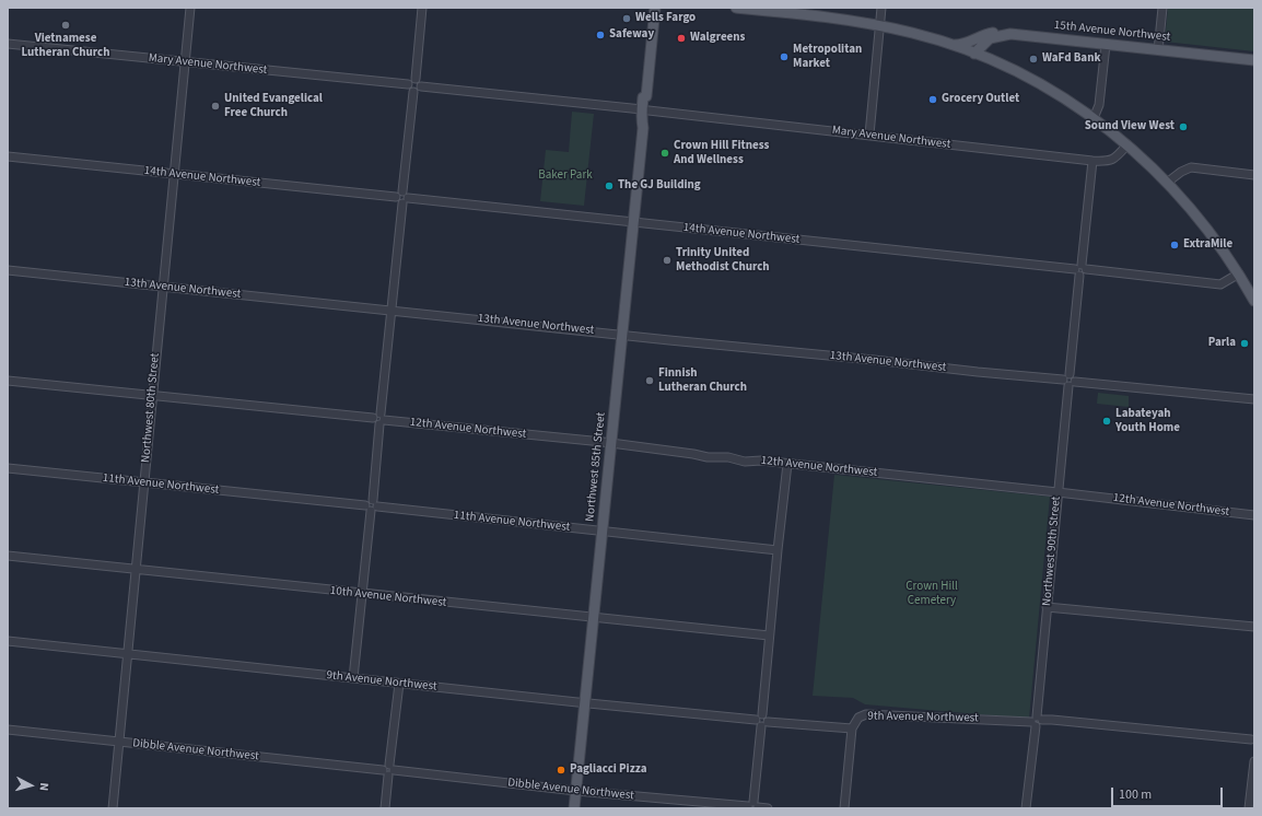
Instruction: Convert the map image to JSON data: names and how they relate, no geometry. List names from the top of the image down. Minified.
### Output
{"streets":{"main road":["15th Avenue Northwest","Northwest 85th Street"],"street":["Mary Avenue Northwest","14th Avenue Northwest","13th Avenue Northwest","Northwest 80th Street","12th Avenue Northwest","11th Avenue Northwest","Northwest 90th Street","10th Avenue Northwest","9th Avenue Northwest","Dibble Avenue Northwest"]},"crossings":[["Mary Avenue Northwest","Northwest 80th Street"],["Mary Avenue Northwest","Northwest 85th Street"],["14th Avenue Northwest","Northwest 80th Street"],["14th Avenue Northwest","Northwest 85th Street"],["13th Avenue Northwest","Northwest 80th Street"],["13th Avenue Northwest","Northwest 85th Street"],["Northwest 80th Street","11th Avenue Northwest"],["Northwest 80th Street","10th Avenue Northwest"],["Northwest 80th Street","9th Avenue Northwest"],["Northwest 80th Street","Dibble Avenue Northwest"],["12th Avenue Northwest","Northwest 85th Street"],["12th Avenue Northwest","Northwest 90th Street"],["Northwest 85th Street","11th Avenue Northwest"],["Northwest 85th Street","10th Avenue Northwest"],["Northwest 85th Street","9th Avenue Northwest"],["Northwest 85th Street","Dibble Avenue Northwest"],["Northwest 90th Street","9th Avenue Northwest"]],"parks":["Baker Park","Crown Hill Cemetery"],"places":["Wells Fargo","Vietnamese Lutheran Church","Safeway","Walgreens","Metropolitan Market","WaFd Bank","Grocery Outlet","United Evangelical Free Church","Sound View West","Crown Hill Fitness And Wellness","The GJ Building","ExtraMile","Trinity United Methodist Church","Parla","Finnish Lutheran Church","Labateyah Youth Home","Pagliacci Pizza"],"scale_bar":"100 m","north":"right"}
